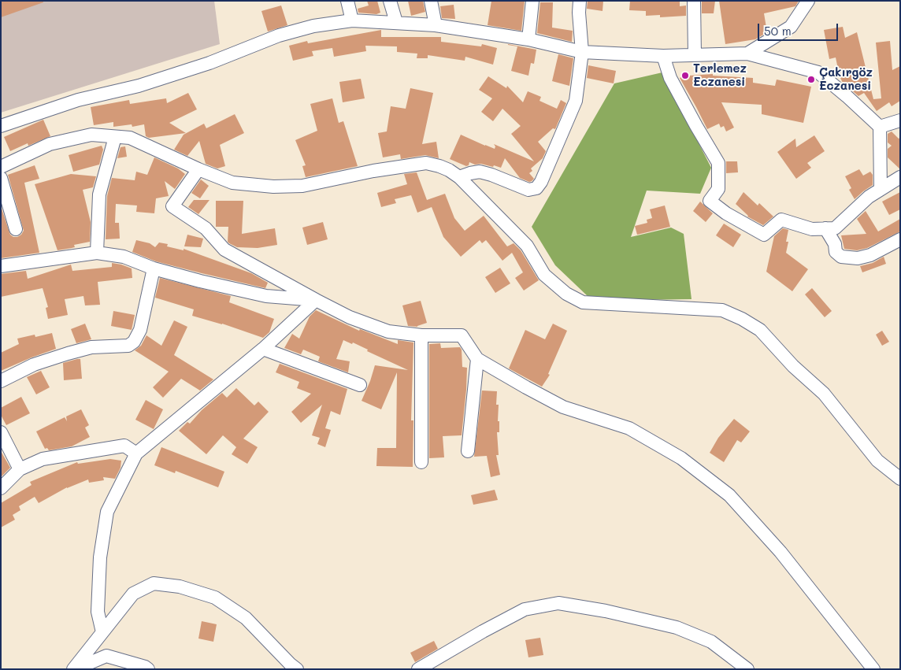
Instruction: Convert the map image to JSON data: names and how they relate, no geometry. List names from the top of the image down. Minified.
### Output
{"places":["Terlemez Eczanesi","Çakırgöz Eczanesi"],"scale_bar":"50 m"}
